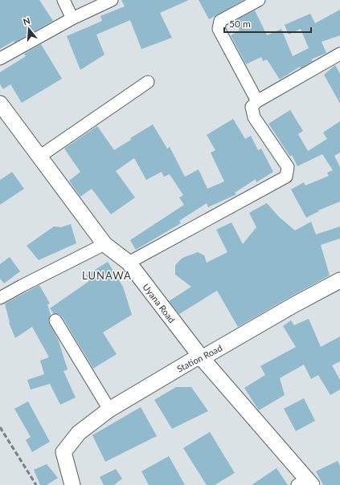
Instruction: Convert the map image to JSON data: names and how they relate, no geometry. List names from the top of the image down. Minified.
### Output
{"streets":{"street":["Uyana Road","Station Road"]},"crossings":[["Uyana Road","Station Road"]],"districts":["LUNAWA"],"scale_bar":"50 m","north":"top"}
